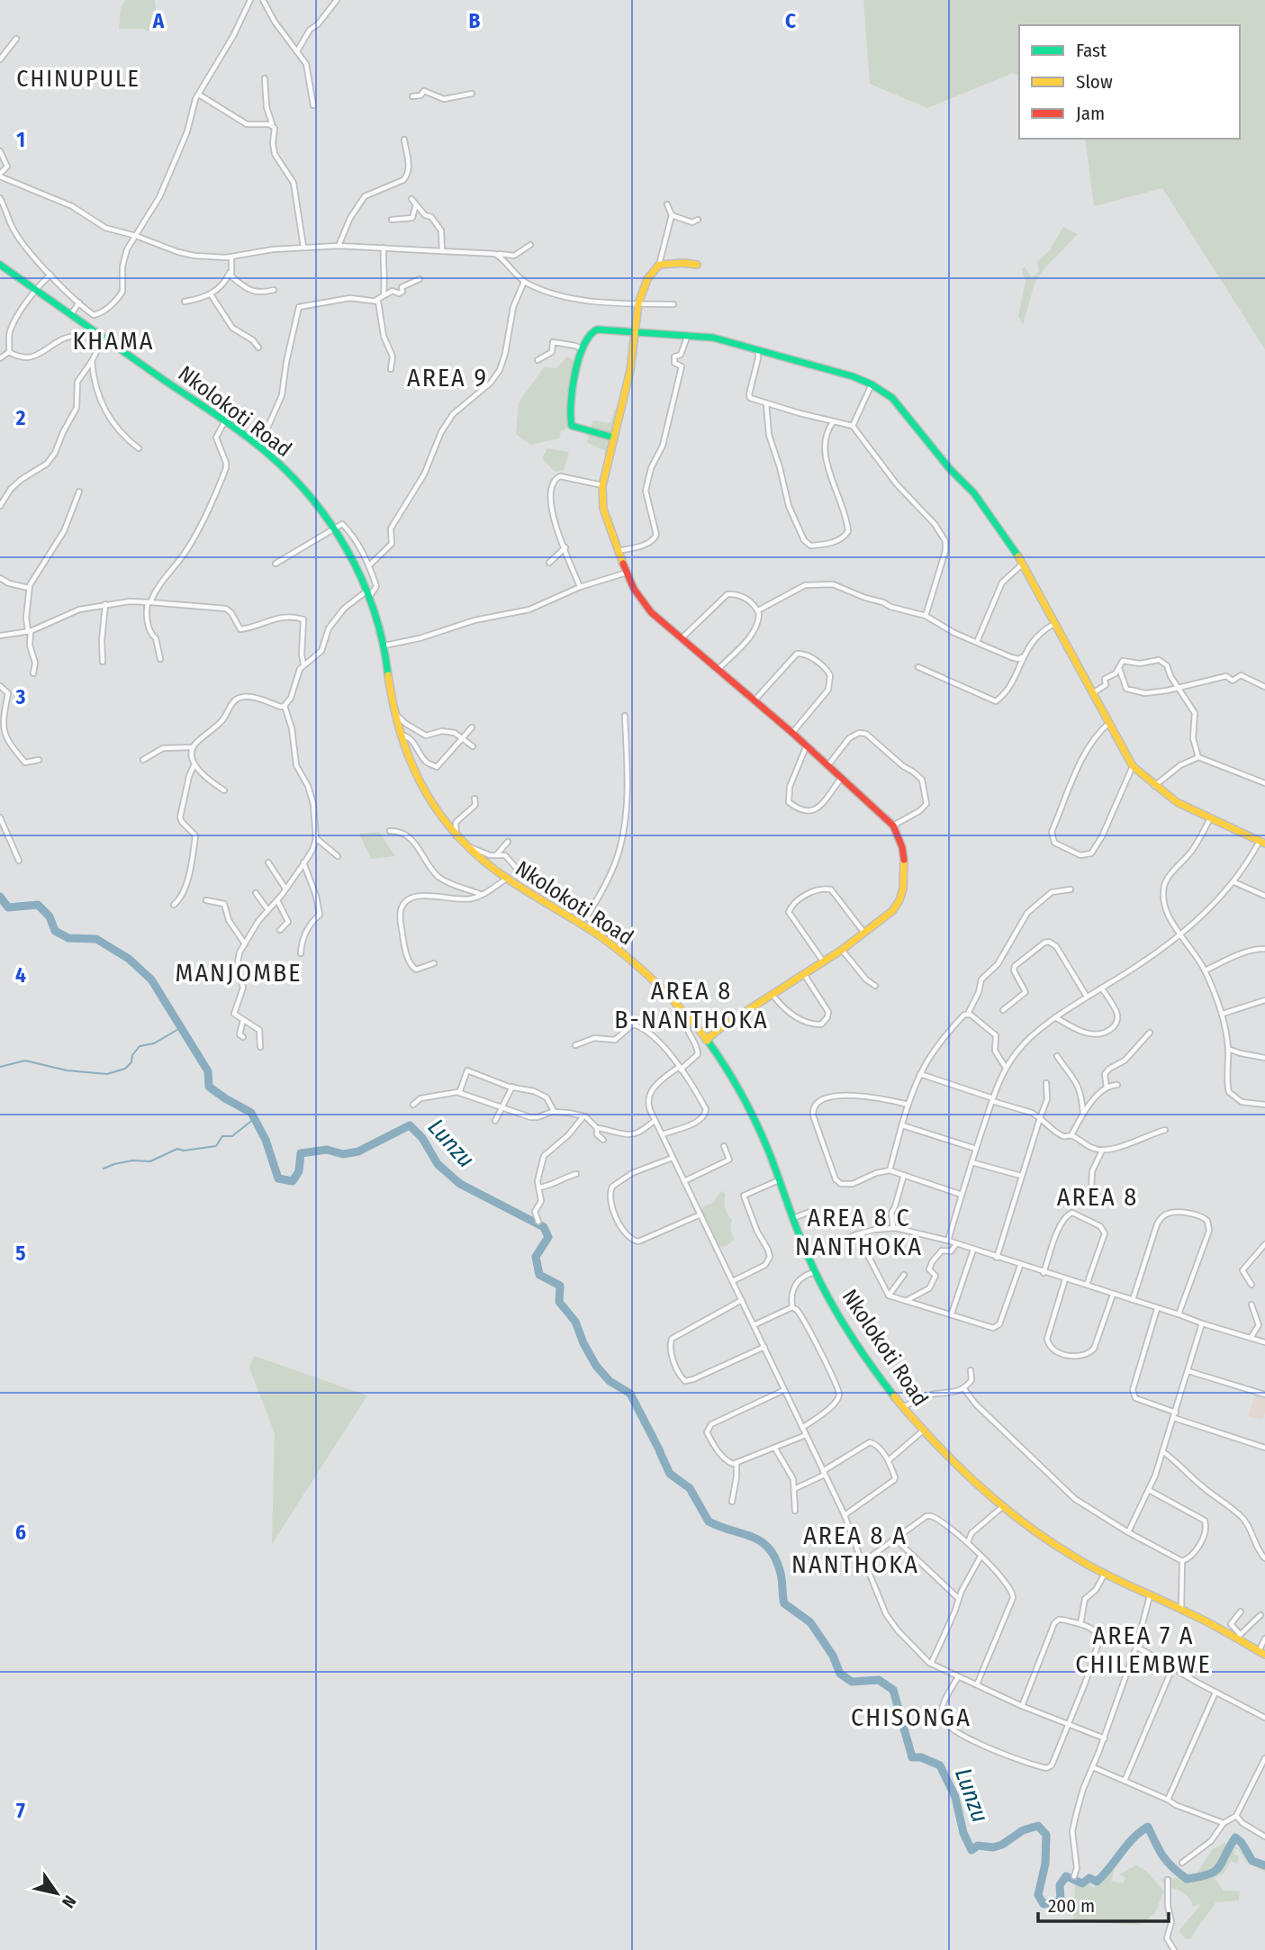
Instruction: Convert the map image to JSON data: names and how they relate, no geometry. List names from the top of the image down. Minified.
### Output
{"streets":{"street":["Nkolokoti Road"]},"districts":["CHINUPULE","KHAMA","AREA 9","MANJOMBE","AREA 8 B-NANTHOKA","AREA 8","AREA 8 C NANTHOKA","AREA 8 A NANTHOKA","AREA 7 A CHILEMBWE","CHISONGA"],"water":["Lunzu"],"legend":["Fast","Slow","Jam"],"scale_bar":"200 m","north":"bottom right","grid":{"columns":["A","B","C"],"rows":["1","2","3","4","5","6","7"]}}
